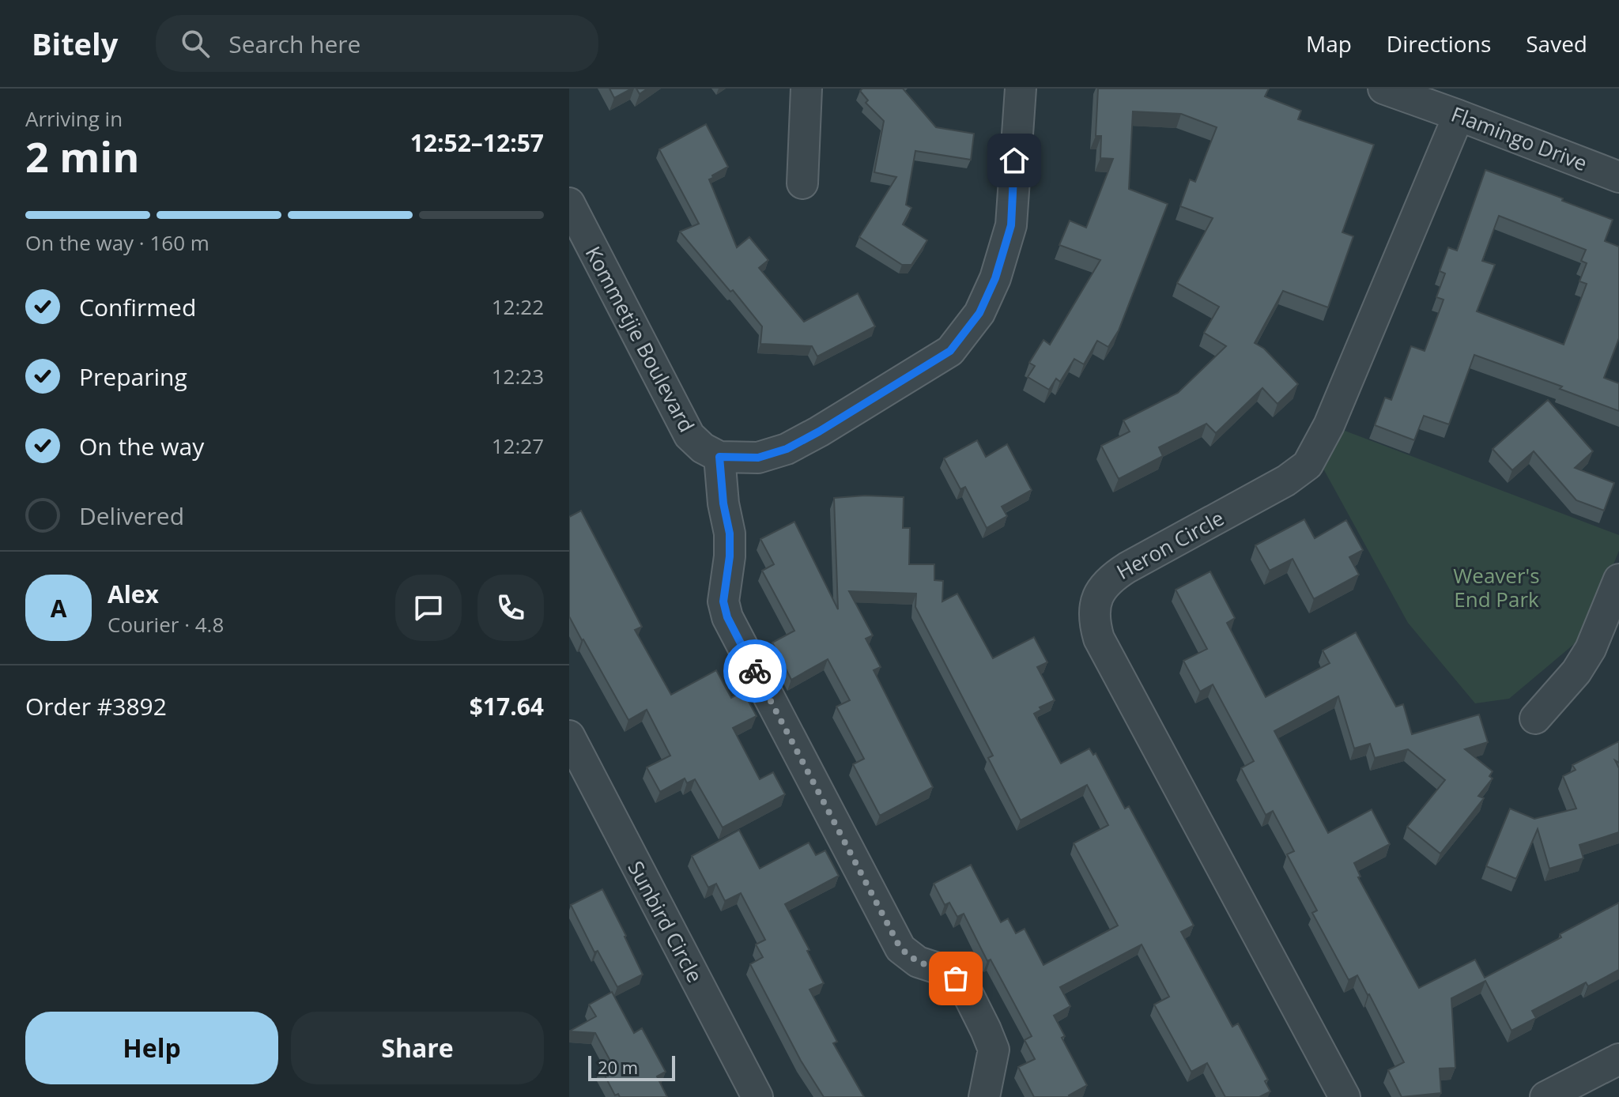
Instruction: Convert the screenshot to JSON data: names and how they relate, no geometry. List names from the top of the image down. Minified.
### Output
{"streets":{"street":["Flamingo Drive","Kommetjie Boulevard","Heron Circle","Sunbird Circle"]},"crossings":[["Flamingo Drive","Heron Circle"]],"parks":["Weaver's End Park"],"scale_bar":"20 m","page":{"header":"Bitely","search":"Search here","nav":["Map","Directions","Saved"],"heading":["2 min","Arriving in","12:52–12:57"],"panel":["Alex","Courier · 4.8","Order #3892","$17.64"],"bar":"On the way · 160 m","list":[["Confirmed","12:22"],["Preparing","12:23"],["On the way","12:27"],"Delivered"],"round":"A","buttons":["Help","Share"],"scale":"20 m"}}
